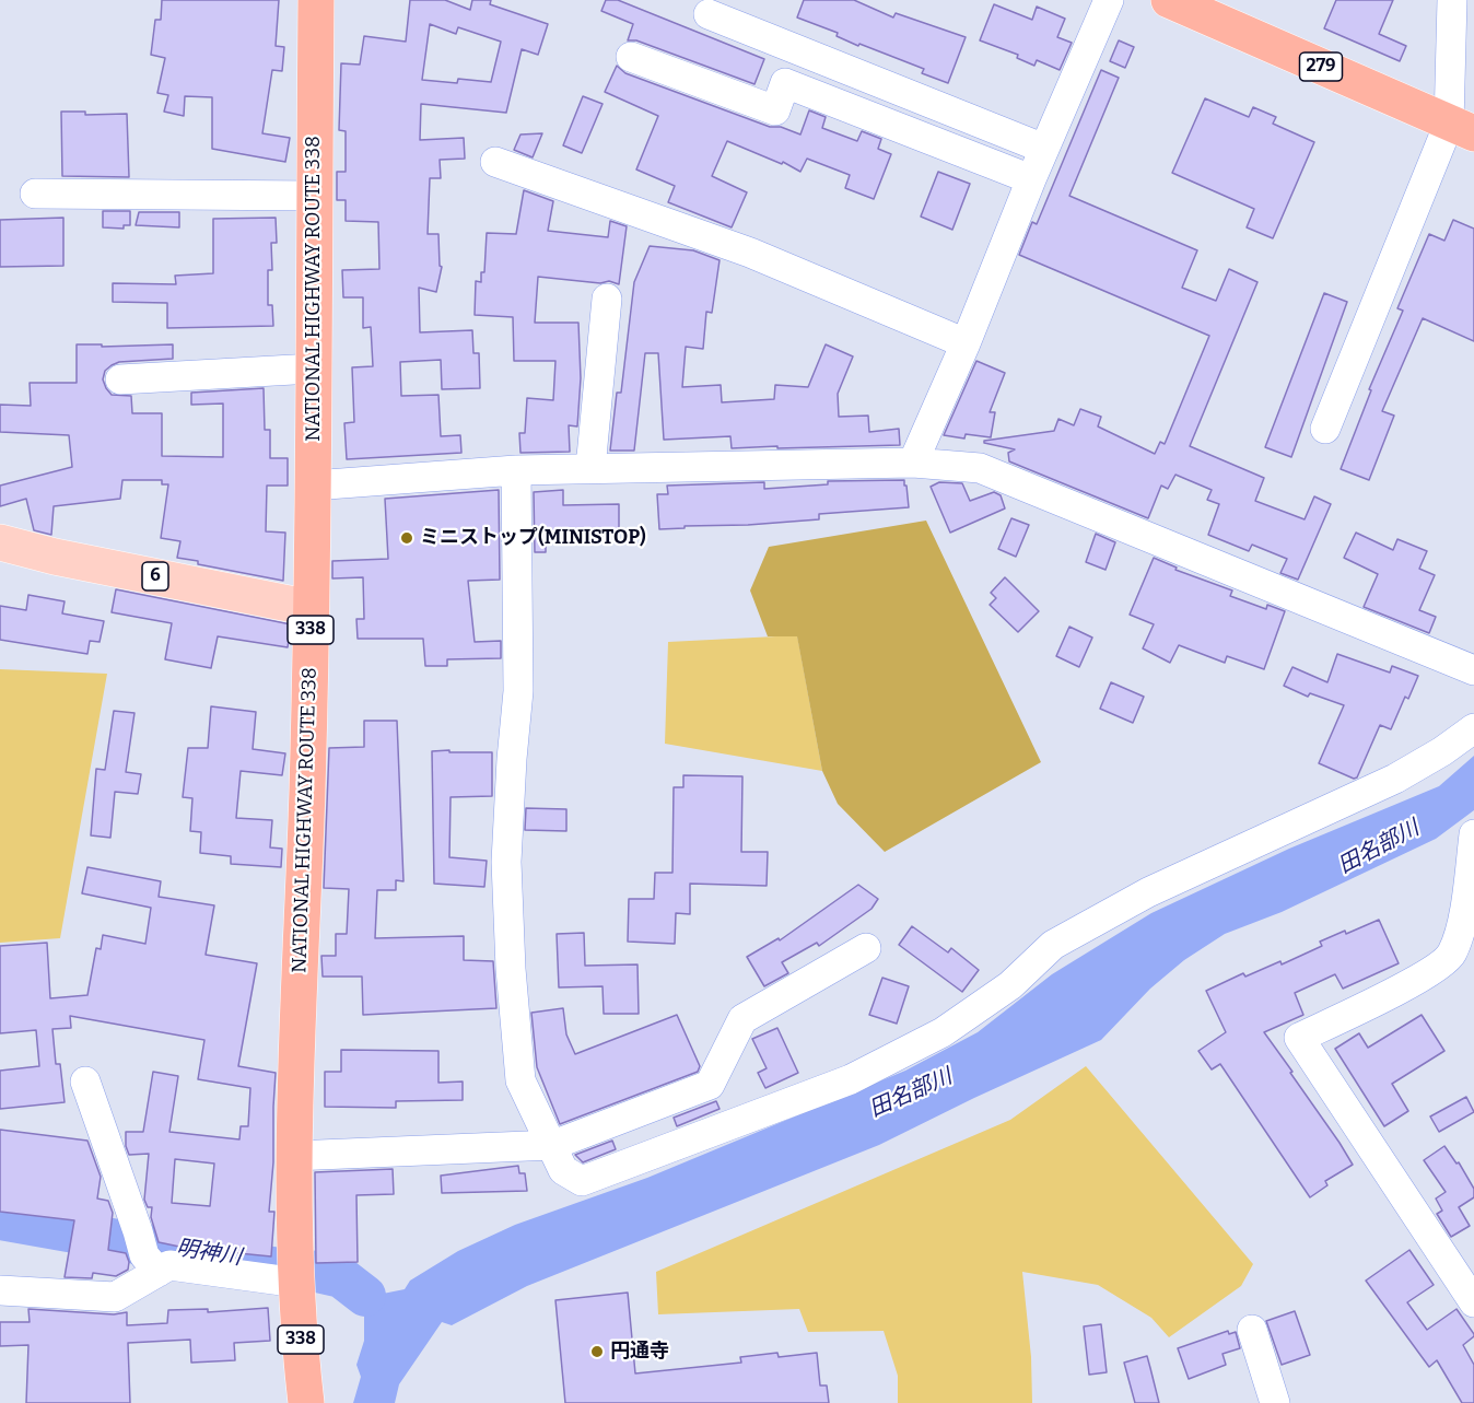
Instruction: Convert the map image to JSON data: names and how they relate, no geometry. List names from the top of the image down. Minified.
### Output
{"streets":{"highway":["279","NATIONAL HIGHWAY ROUTE 338","338"],"main road":["6"]},"crossings":[["NATIONAL HIGHWAY ROUTE 338","6"]],"water":["田名部川","明神川"],"places":["ミニストップ(MINISTOP)","円通寺"]}
